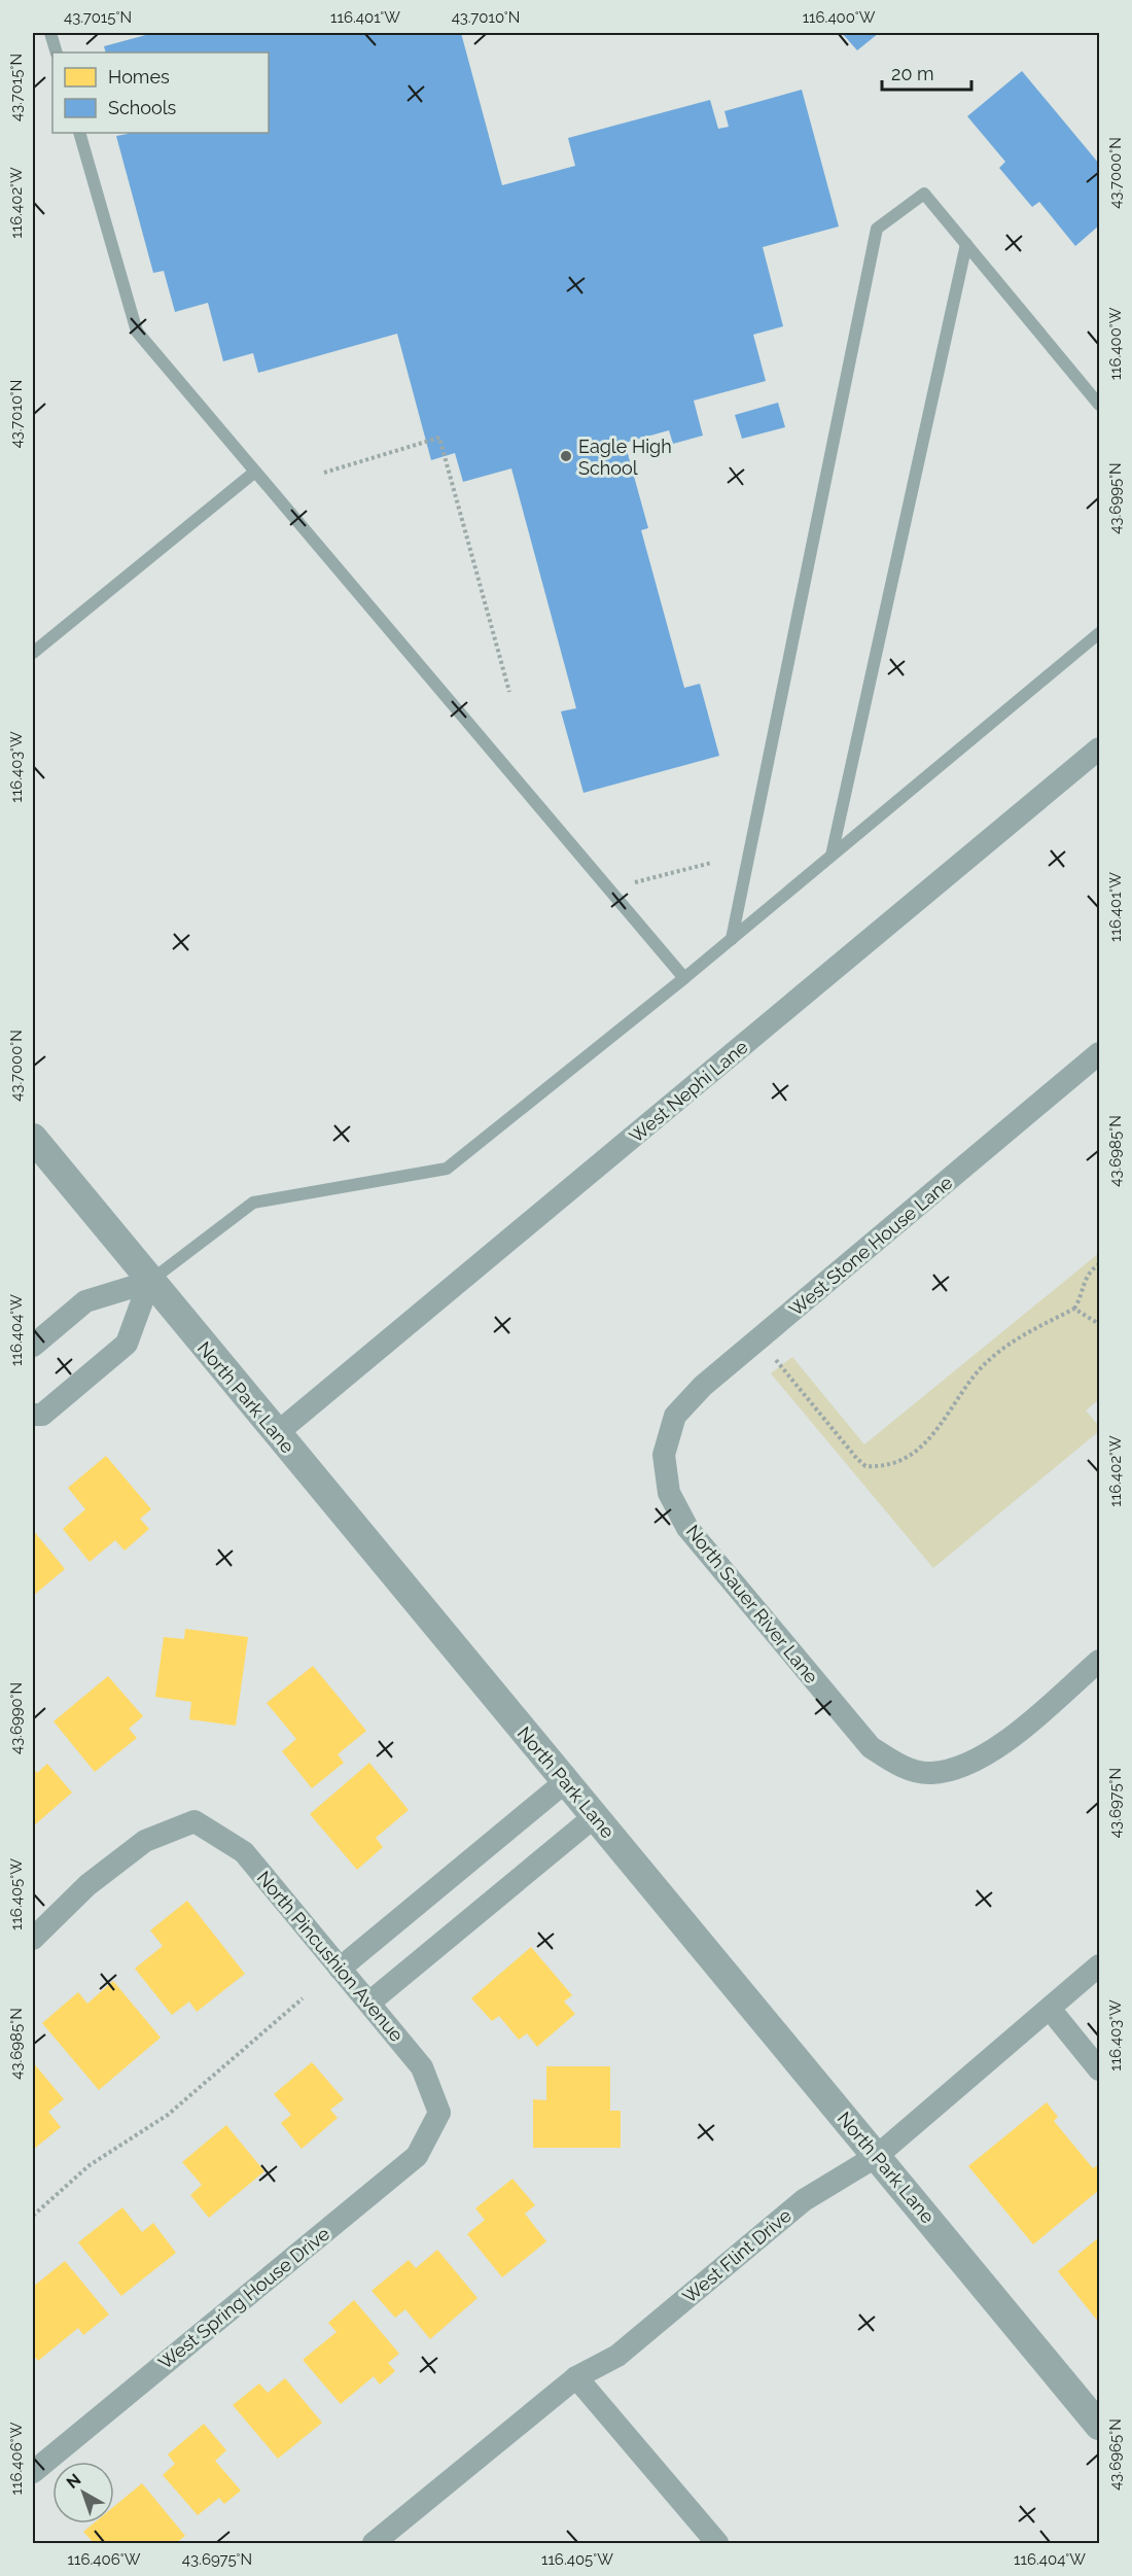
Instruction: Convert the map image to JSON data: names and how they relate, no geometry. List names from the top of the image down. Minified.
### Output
{"streets":{"street":["West Nephi Lane","West Stone House Lane","North Park Lane","North Sauer River Lane","North Pincushion Avenue","West Flint Drive","West Spring House Drive"]},"crossings":[["West Nephi Lane","North Park Lane"],["West Stone House Lane","North Sauer River Lane"],["North Park Lane","West Flint Drive"],["North Pincushion Avenue","West Spring House Drive"]],"places":["Eagle High School"],"legend":["Homes","Schools"],"scale_bar":"20 m","north":"top left","coordinates":["43.7015°N","116.401°W","43.7010°N","116.400°W","43.7000°N","116.402°W","43.6995°N","116.403°W","43.6985°N","116.404°W","43.6990°N","43.6975°N","116.405°W","43.6965°N","116.406°W"]}
